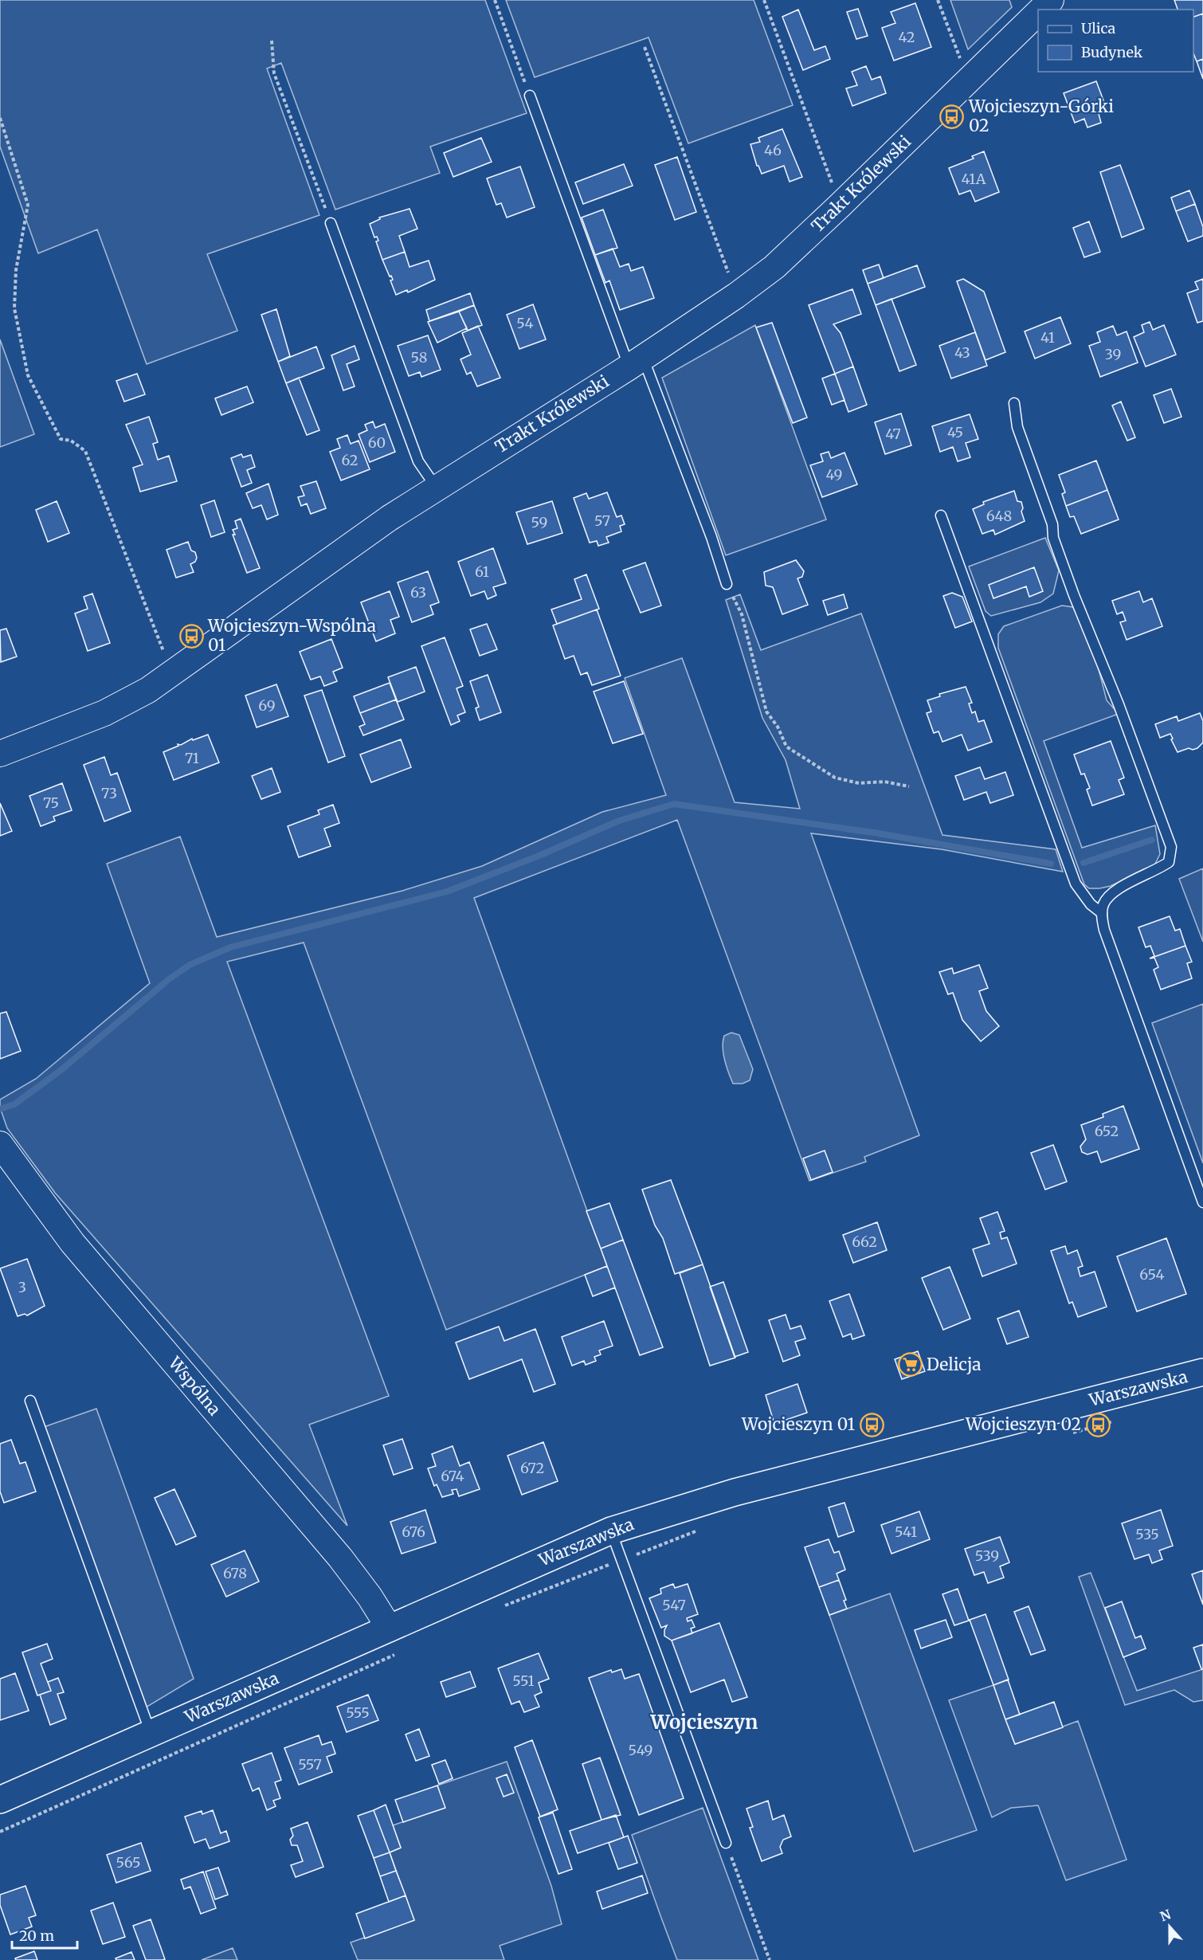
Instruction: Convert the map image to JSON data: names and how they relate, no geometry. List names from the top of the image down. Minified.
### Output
{"streets":{"main road":["Warszawska"],"street":["Trakt Królewski","Wspólna"]},"crossings":[["Wspólna","Warszawska"]],"districts":["Wojcieszyn"],"places":{"bus stop":["Wojcieszyn-Górki 02","Wojcieszyn-Wspólna 01","Wojcieszyn 01","Wojcieszyn 02"],"supermarket":["Delicja"]},"house_numbers":["42","46","41A","54","41","43","39","58","45","47","60","62","49","648","57","59","61","63","69","71","73","75","652","662","654","3","672","674","676","541","535","539","678","547","551","555","549","557","565"],"legend":["Ulica","Budynek"],"scale_bar":"20 m","north":"top"}
